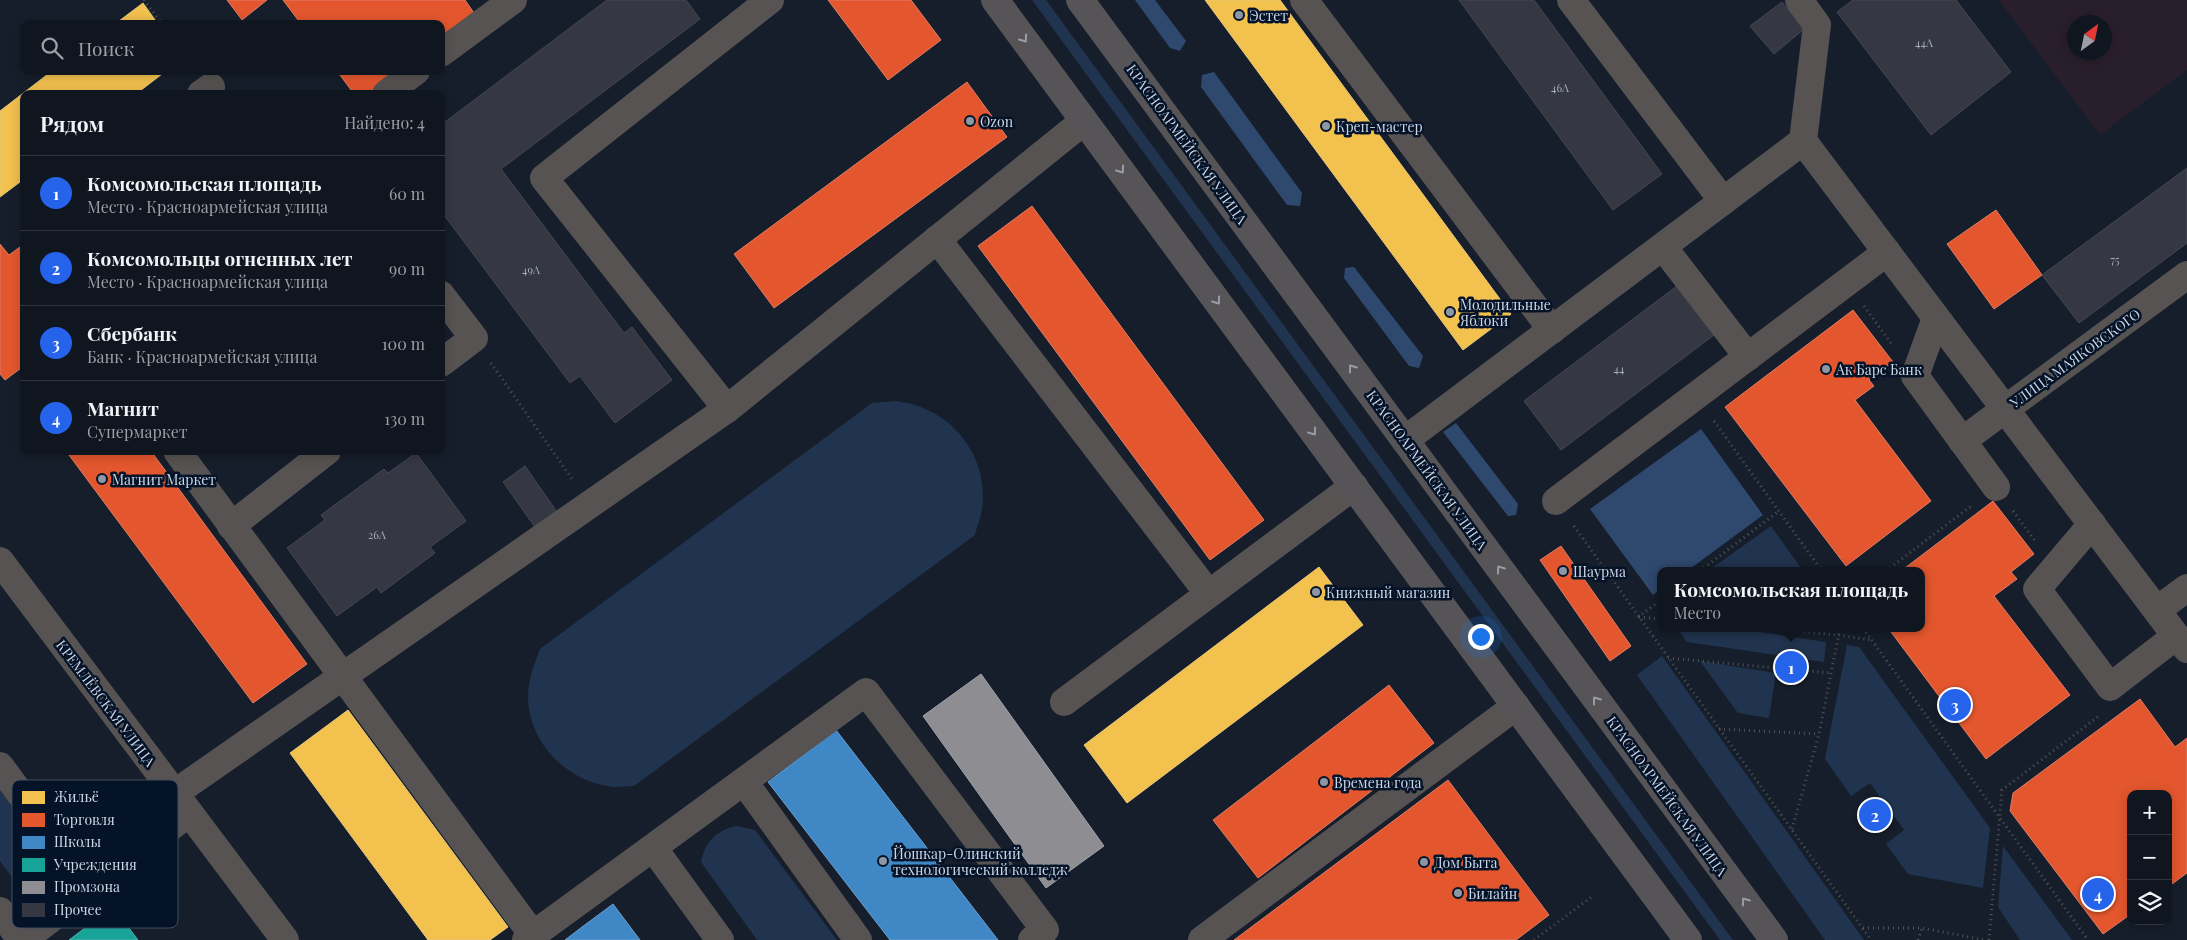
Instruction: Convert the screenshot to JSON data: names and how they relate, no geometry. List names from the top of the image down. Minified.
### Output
{"streets":{"main road":["КРАСНОАРМЕЙСКАЯ УЛИЦА"],"street":["УЛИЦА МАЯКОВСКОГО","КРЕМЛЁВСКАЯ УЛИЦА"]},"places":["Эстет","Ozon","Креп-мастер","Молодильные Яблоки","Ак Барс Банк","Магнит Маркет","Шаурма","Книжный магазин","Времена года","Йошкар-Олинский технологический колледж","Дом Быта","Билайн"],"house_numbers":["44А","46А","75","49А","44","26А"],"legend":["Жильё","Торговля","Школы","Учреждения","Промзона","Прочее"],"north":"top right","page":{"search":"Поиск","heading":["Рядом","Найдено: 4"],"list":[{"mark":"1","name":"Комсомольская площадь","note":"Место · Красноармейская улица","value":"60 m"},{"mark":"2","name":"Комсомольцы огненных лет","note":"Место · Красноармейская улица","value":"90 m"},{"mark":"3","name":"Сбербанк","note":"Банк · Красноармейская улица","value":"100 m"},{"mark":"4","name":"Магнит","note":"Супермаркет","value":"130 m"}],"popup":["Комсомольская площадь","Место"],"pins":["1","3","2","4"],"map_buttons":["+","−"]}}
